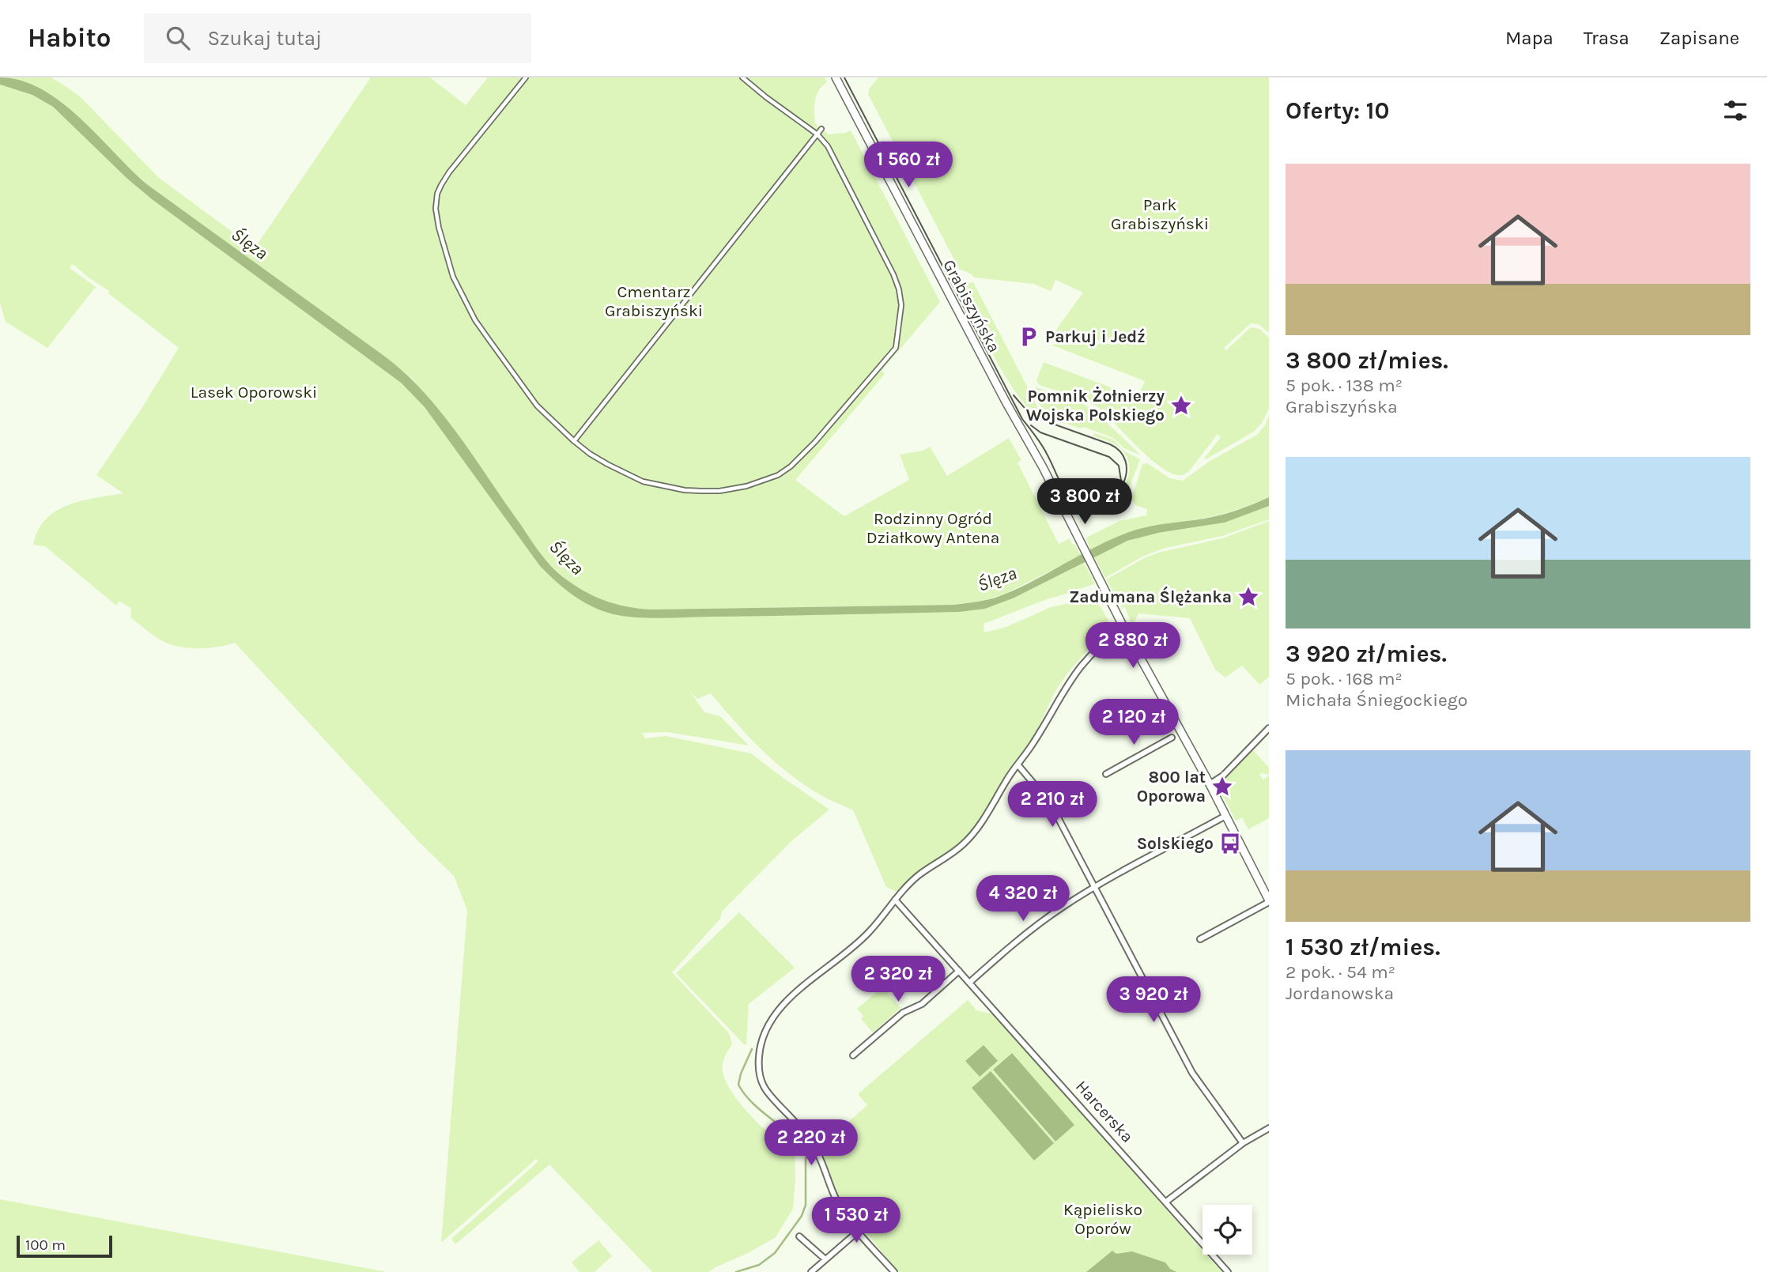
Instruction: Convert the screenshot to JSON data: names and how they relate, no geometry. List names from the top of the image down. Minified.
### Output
{"streets":{"main road":["Grabiszyńska"],"street":["Harcerska"]},"water":["Ślęza"],"parks":["Park Grabiszyński","Cmentarz Grabiszyński","Lasek Oporowski","Rodzinny Ogród Działkowy Antena","Kąpielisko Oporów"],"places":{"parking":["Parkuj i Jedź"],"place":["Pomnik Żołnierzy Wojska Polskiego","Zadumana Ślężanka","800 lat Oporowa"],"bus stop":["Solskiego"]},"scale_bar":"100 m","page":{"header":"Habito","search":"Szukaj tutaj","nav":["Mapa","Trasa","Zapisane"],"heading":"Oferty: 10","price":["1 560 zł","3 800 zł","2 880 zł","2 120 zł","2 210 zł","4 320 zł","2 320 zł","3 920 zł","2 220 zł","1 530 zł"],"list":[{"name":"3 800 zł/mies.","note":"5 pok. · 138 m² · Grabiszyńska"},{"name":"3 920 zł/mies.","note":"5 pok. · 168 m² · Michała Śniegockiego"},{"name":"1 530 zł/mies.","note":"2 pok. · 54 m² · Jordanowska"}],"scale":"100 m"}}
